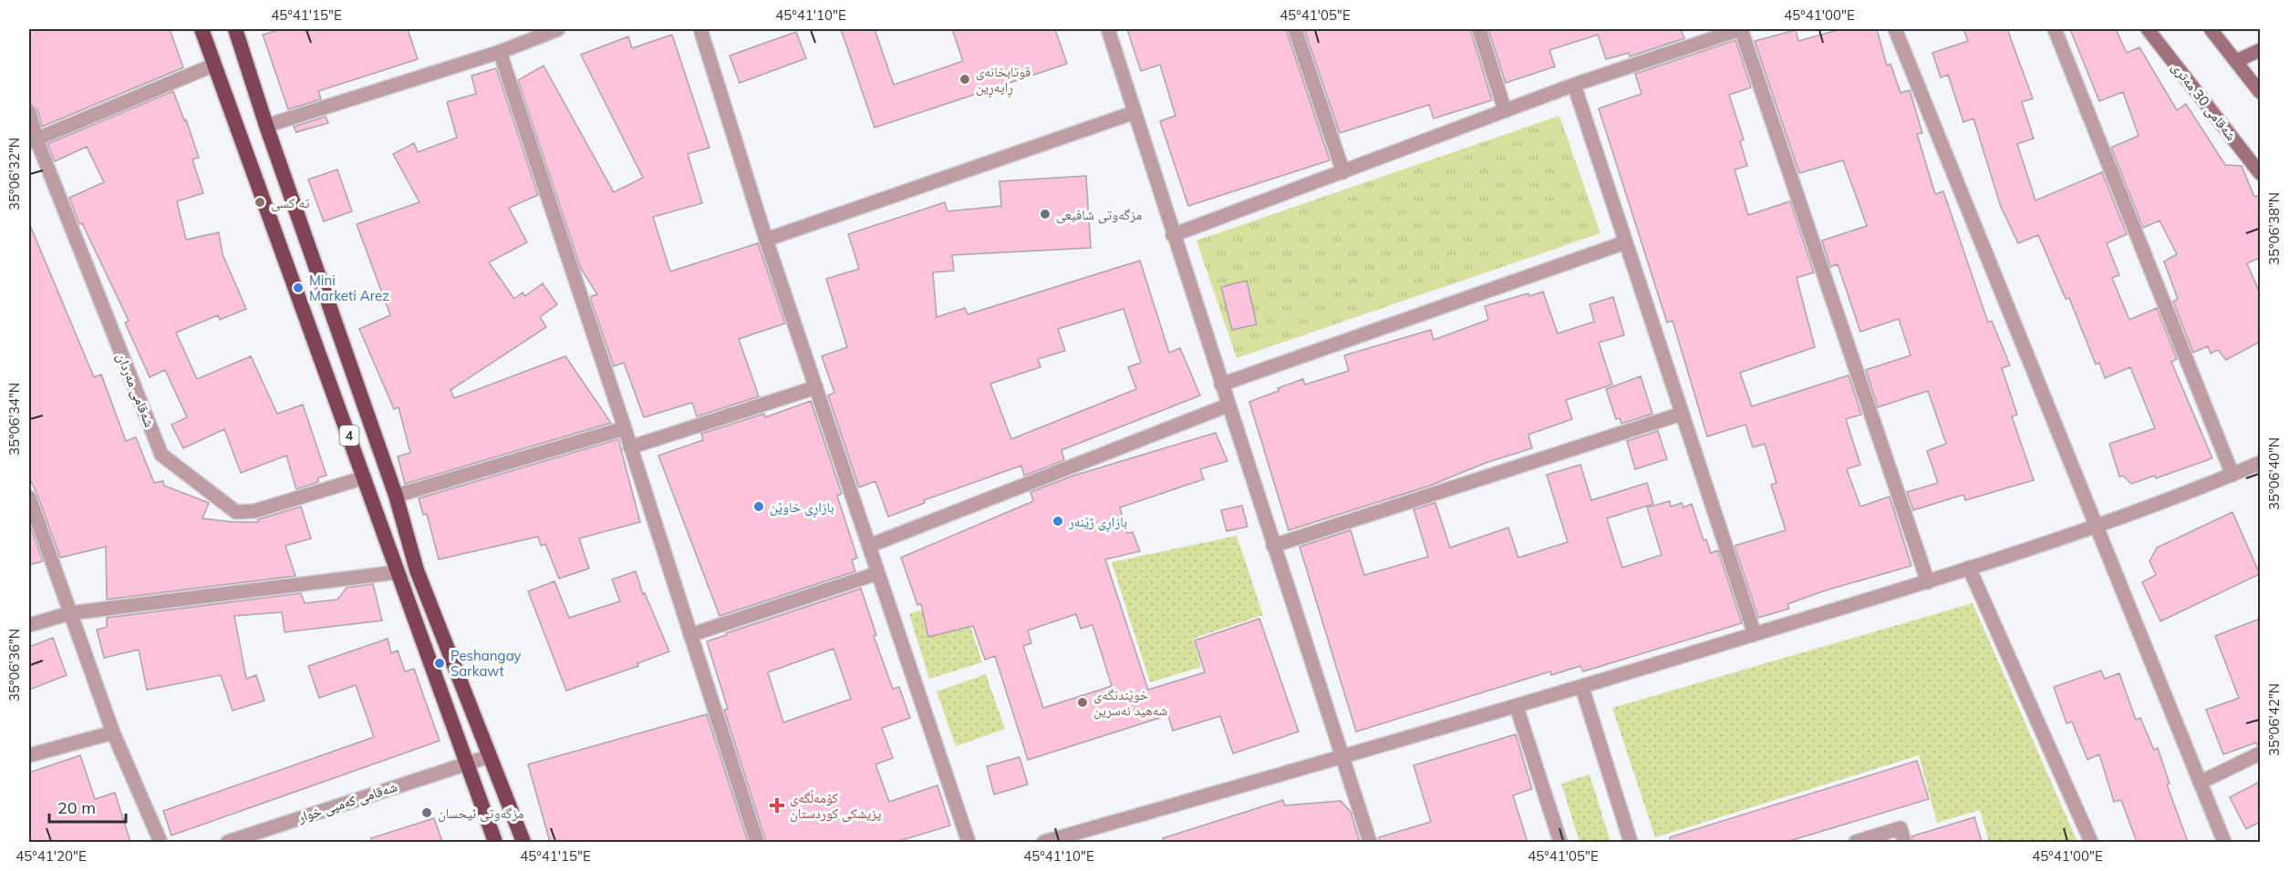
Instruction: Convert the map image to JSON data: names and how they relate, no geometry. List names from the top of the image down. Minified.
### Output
{"streets":{"highway":["4"],"main road":["شەقامی 30 مەتری"],"street":["شەقامی مەردان","شەقامی کەمپی خوار"]},"crossings":[["شەقامی مەردان","4"],["4","شەقامی کەمپی خوار"]],"places":{"other":["قوتابخانەی ڕاپەڕین","ته كسى","مزگەوتی شافیعی","Mini Marketi Arez","بازاڕی خاوێن","بازاڕی ژێنەر","Peshangay Sarkawt","خوێندنگەی شەهید نەسرین","مزگەوتی ئیحسان"],"health":["كۆمەڵگەی پزیشكی كوردستان"]},"scale_bar":"20 m","coordinates":["45°41'15\"E","45°41'10\"E","45°41'05\"E","45°41'00\"E","35°06'32\"N","35°06'38\"N","35°06'34\"N","35°06'40\"N","35°06'36\"N","35°06'42\"N","45°41'20\"E"]}
